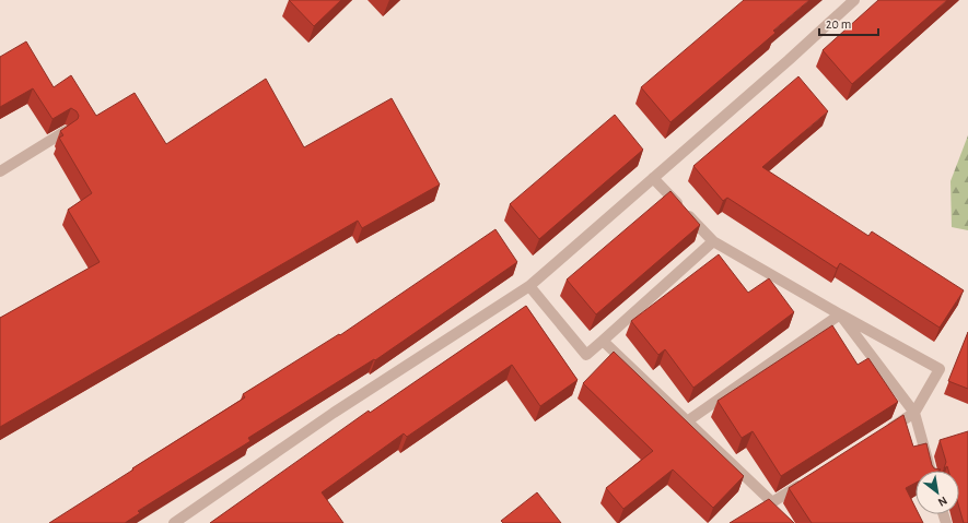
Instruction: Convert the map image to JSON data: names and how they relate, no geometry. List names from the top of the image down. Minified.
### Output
{"scale_bar":"20 m","north":"bottom right"}
